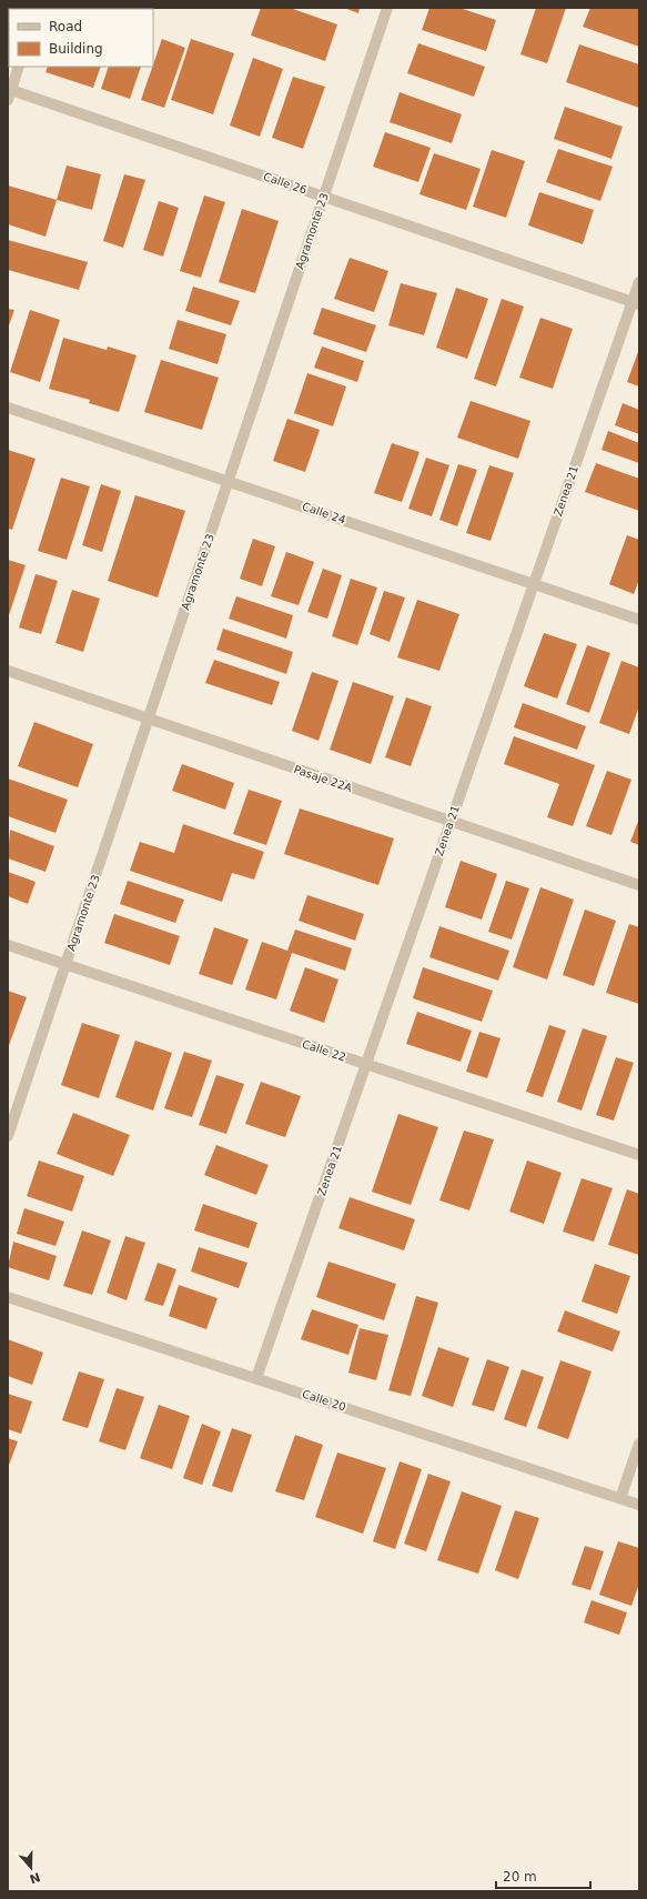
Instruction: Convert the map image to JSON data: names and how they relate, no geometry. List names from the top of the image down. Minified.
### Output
{"streets":{"street":["Calle 26","Agramonte 23","Zenea 21","Calle 24","Pasaje 22A","Calle 22","Calle 20"]},"crossings":[["Calle 26","Agramonte 23"],["Calle 26","Zenea 21"],["Agramonte 23","Calle 24"],["Agramonte 23","Pasaje 22A"],["Agramonte 23","Calle 22"],["Zenea 21","Calle 24"],["Zenea 21","Pasaje 22A"],["Zenea 21","Calle 22"],["Zenea 21","Calle 20"]],"legend":["Road","Building"],"scale_bar":"20 m","north":"bottom"}
